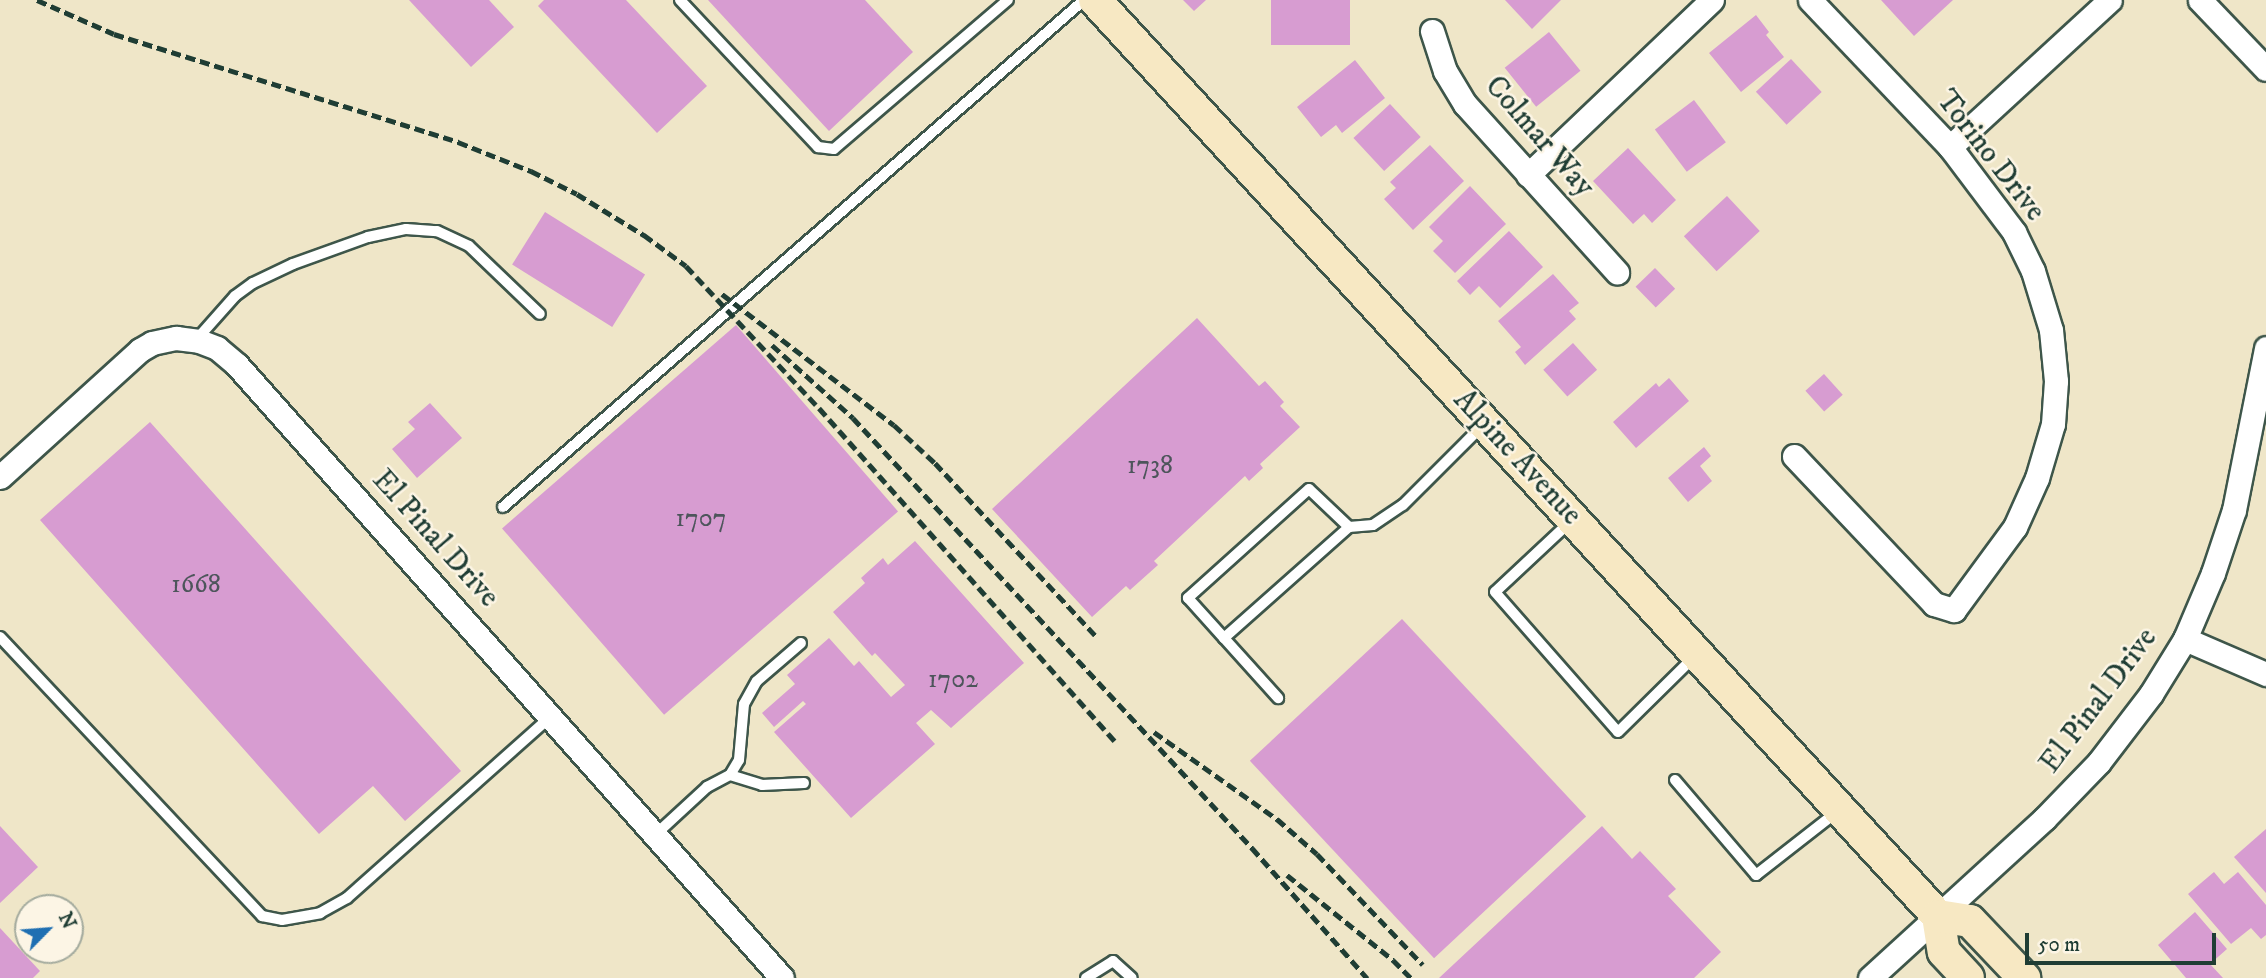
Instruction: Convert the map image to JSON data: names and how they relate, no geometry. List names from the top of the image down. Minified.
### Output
{"streets":{"street":["Colmar Way","Torino Drive","Alpine Avenue","El Pinal Drive"]},"crossings":[["Alpine Avenue","El Pinal Drive"]],"house_numbers":["1738","1707","1668","1702"],"scale_bar":"50 m","north":"top right"}
